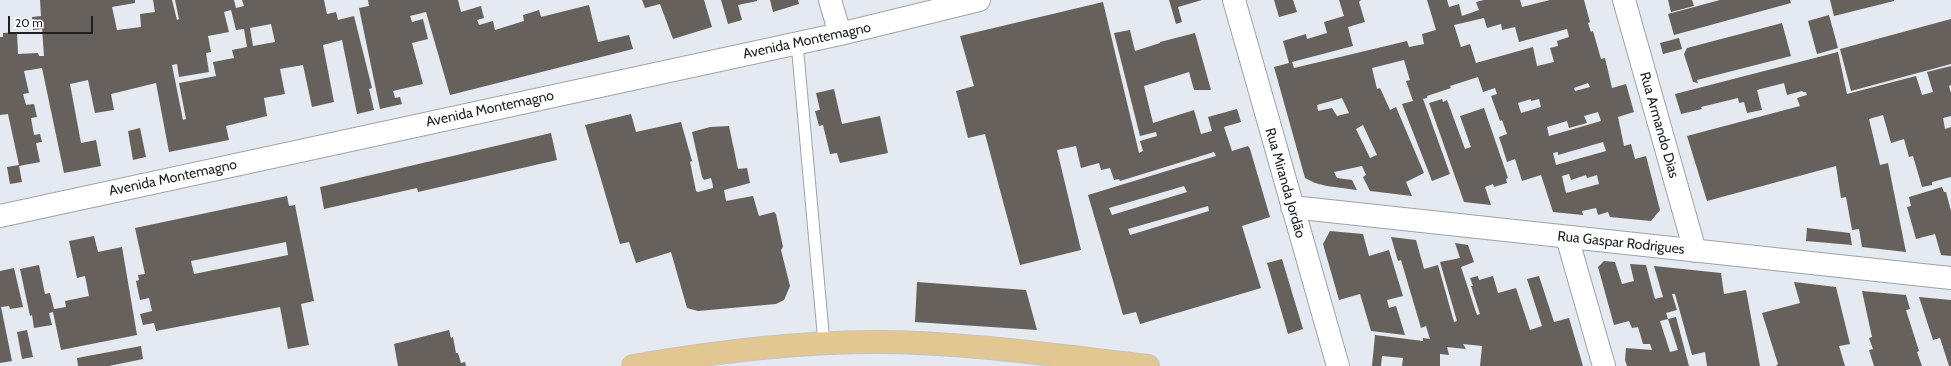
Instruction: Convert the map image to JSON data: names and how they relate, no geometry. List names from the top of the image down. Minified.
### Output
{"streets":{"street":["Avenida Montemagno","Rua Armando Dias","Rua Miranda Jordão","Rua Gaspar Rodrigues"]},"crossings":[["Rua Armando Dias","Rua Gaspar Rodrigues"],["Rua Miranda Jordão","Rua Gaspar Rodrigues"]],"scale_bar":"20 m"}
